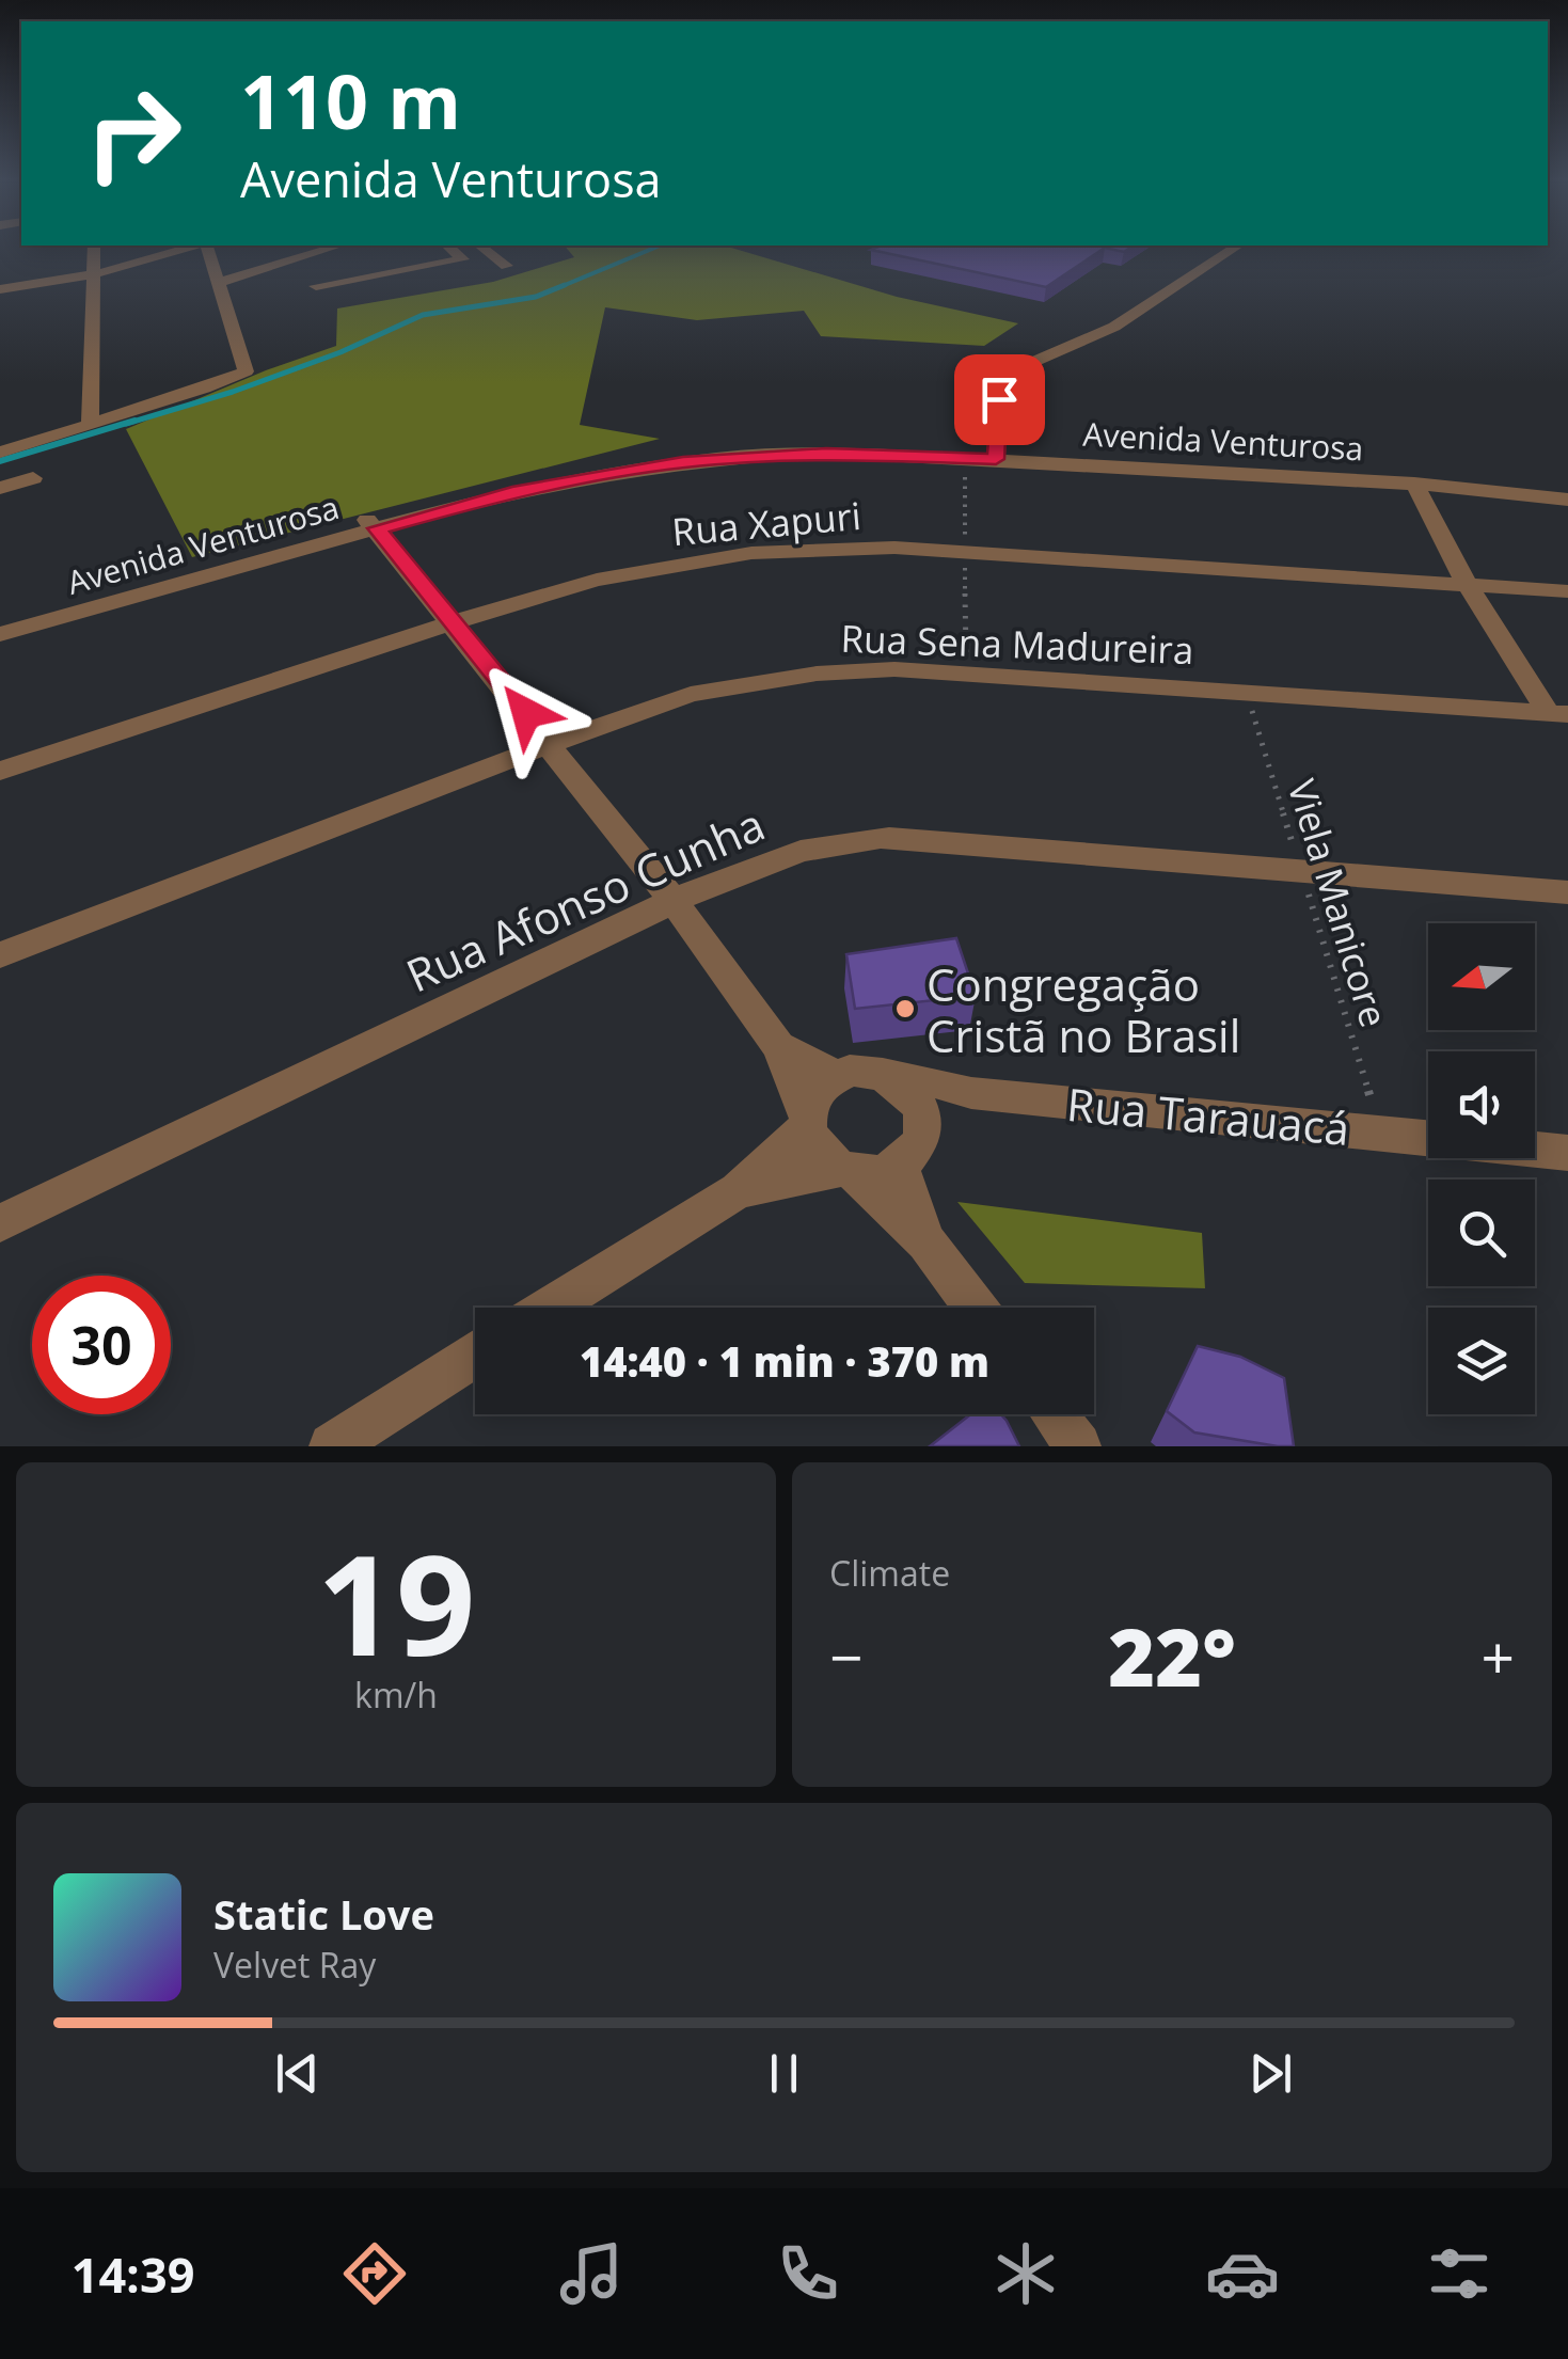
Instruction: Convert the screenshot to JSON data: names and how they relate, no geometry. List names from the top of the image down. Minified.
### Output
{"streets":{"street":["Avenida Venturosa","Rua Xapuri","Rua Sena Madureira","Rua Afonso Cunha","Rua Tarauacá"],"path":["Viela Manicore"]},"crossings":[["Rua Sena Madureira","Viela Manicore"],["Rua Afonso Cunha","Viela Manicore"],["Viela Manicore","Rua Tarauacá"]],"places":["Congregação Cristã no Brasil"],"north":"left","page":{"turn":["110 m","Avenida Venturosa"],"limit":"30","trip":"14:40 · 1 min · 370 m","tile":[["19","km/h"],"Climate"],"heat":["−","22°","+"],"song":["Static Love","Velvet Ray"],"tabs":"14:39"}}
